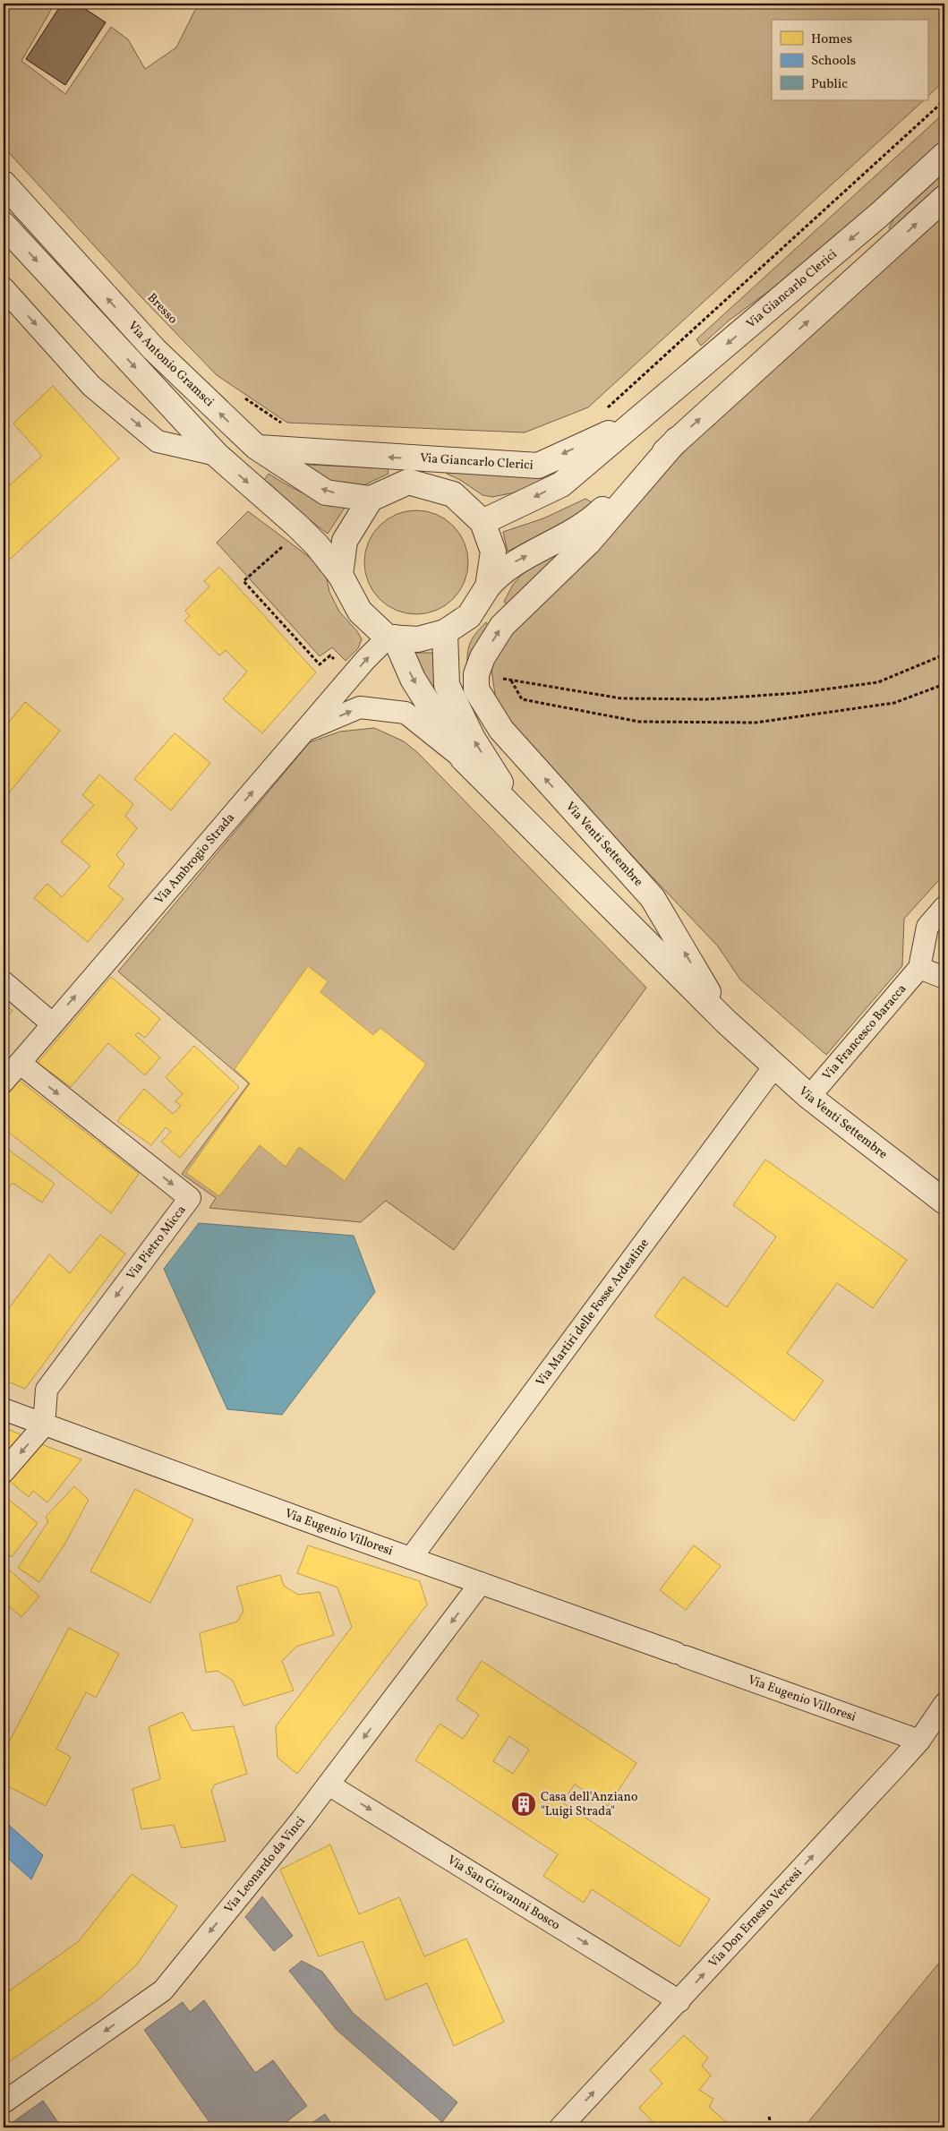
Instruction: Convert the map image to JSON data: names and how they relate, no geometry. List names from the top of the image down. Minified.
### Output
{"streets":{"street":["Via Giancarlo Clerici","Via Antonio Gramsci","Via Venti Settembre","Via Ambrogio Strada","Via Francesco Baracca","Via Pietro Micca","Via Martiri delle Fosse Ardeatine","Via Eugenio Villoresi","Via Leonardo da Vinci","Via San Giovanni Bosco","Via Don Ernesto Vercesi"]},"crossings":[["Via Giancarlo Clerici","Via Antonio Gramsci"],["Via Giancarlo Clerici","Via Venti Settembre"],["Via Giancarlo Clerici","Via Ambrogio Strada"],["Via Antonio Gramsci","Via Venti Settembre"],["Via Antonio Gramsci","Via Ambrogio Strada"],["Via Venti Settembre","Via Ambrogio Strada"],["Via Venti Settembre","Via Francesco Baracca"],["Via Venti Settembre","Via Martiri delle Fosse Ardeatine"],["Via Ambrogio Strada","Via Pietro Micca"],["Via Pietro Micca","Via Eugenio Villoresi"],["Via Martiri delle Fosse Ardeatine","Via Eugenio Villoresi"],["Via Eugenio Villoresi","Via Leonardo da Vinci"],["Via Eugenio Villoresi","Via Don Ernesto Vercesi"],["Via Leonardo da Vinci","Via San Giovanni Bosco"],["Via San Giovanni Bosco","Via Don Ernesto Vercesi"]],"one_way":["Via Ambrogio Strada","Via Leonardo da Vinci","Via San Giovanni Bosco","Via Don Ernesto Vercesi"],"places":{"building":["Casa dell'Anziano \"Luigi Strada\""]},"legend":["Homes","Schools","Public"]}
